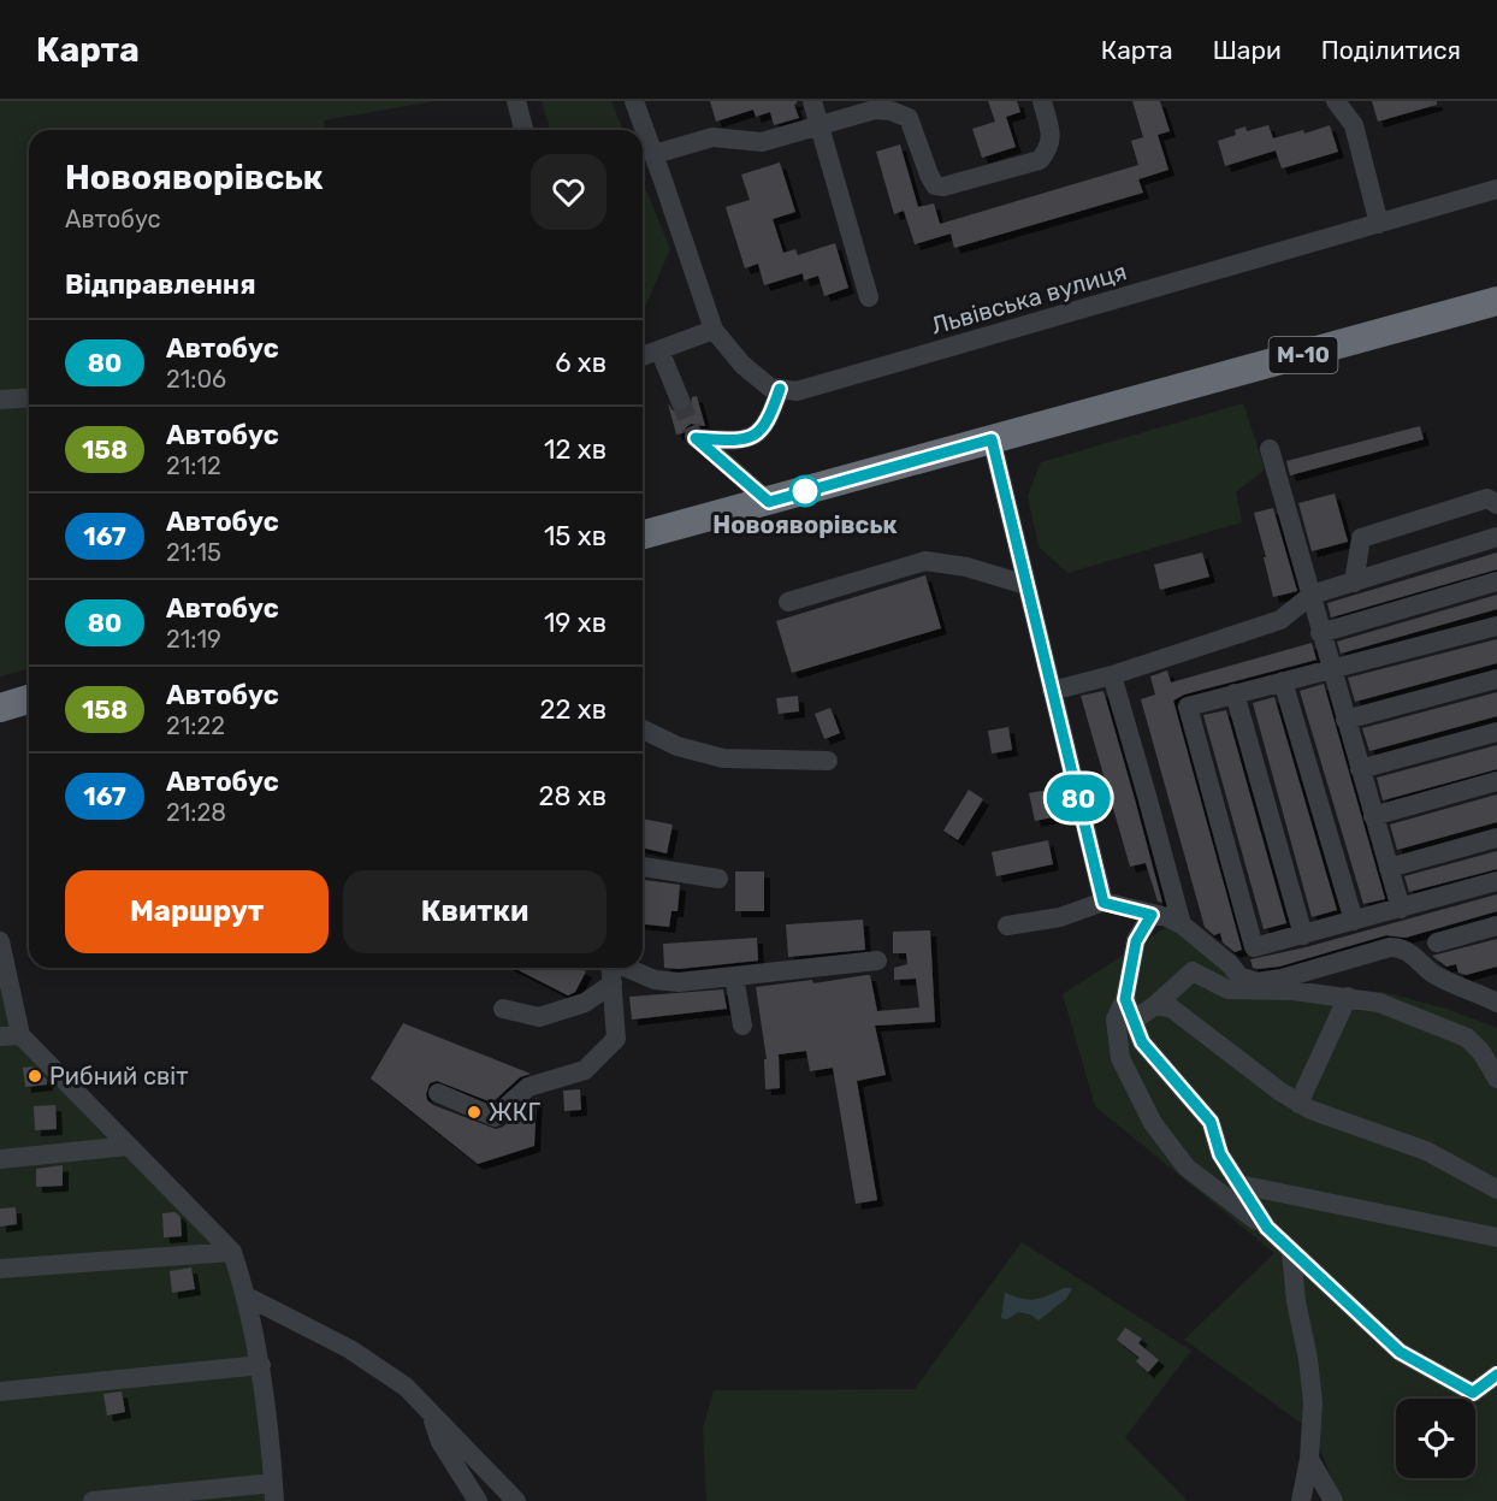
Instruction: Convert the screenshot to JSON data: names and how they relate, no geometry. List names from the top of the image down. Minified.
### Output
{"streets":{"highway":["М-10"],"street":["Львівська вулиця"]},"places":["Новояворівськ","Рибний світ","ЖКГ"],"lines":["bus line 80"],"page":{"header":"Карта","nav":["Карта","Шари","Поділитися"],"on_map":"80","heading":[["Новояворівськ","Автобус"],"Відправлення"],"list":[{"mark":"80","name":"Автобус","note":"21:06","value":"6 хв"},{"mark":"158","name":"Автобус","note":"21:12","value":"12 хв"},{"mark":"167","name":"Автобус","note":"21:15","value":"15 хв"},{"mark":"80","name":"Автобус","note":"21:19","value":"19 хв"},{"mark":"158","name":"Автобус","note":"21:22","value":"22 хв"},{"mark":"167","name":"Автобус","note":"21:28","value":"28 хв"}],"buttons":["Маршрут","Квитки"]}}
